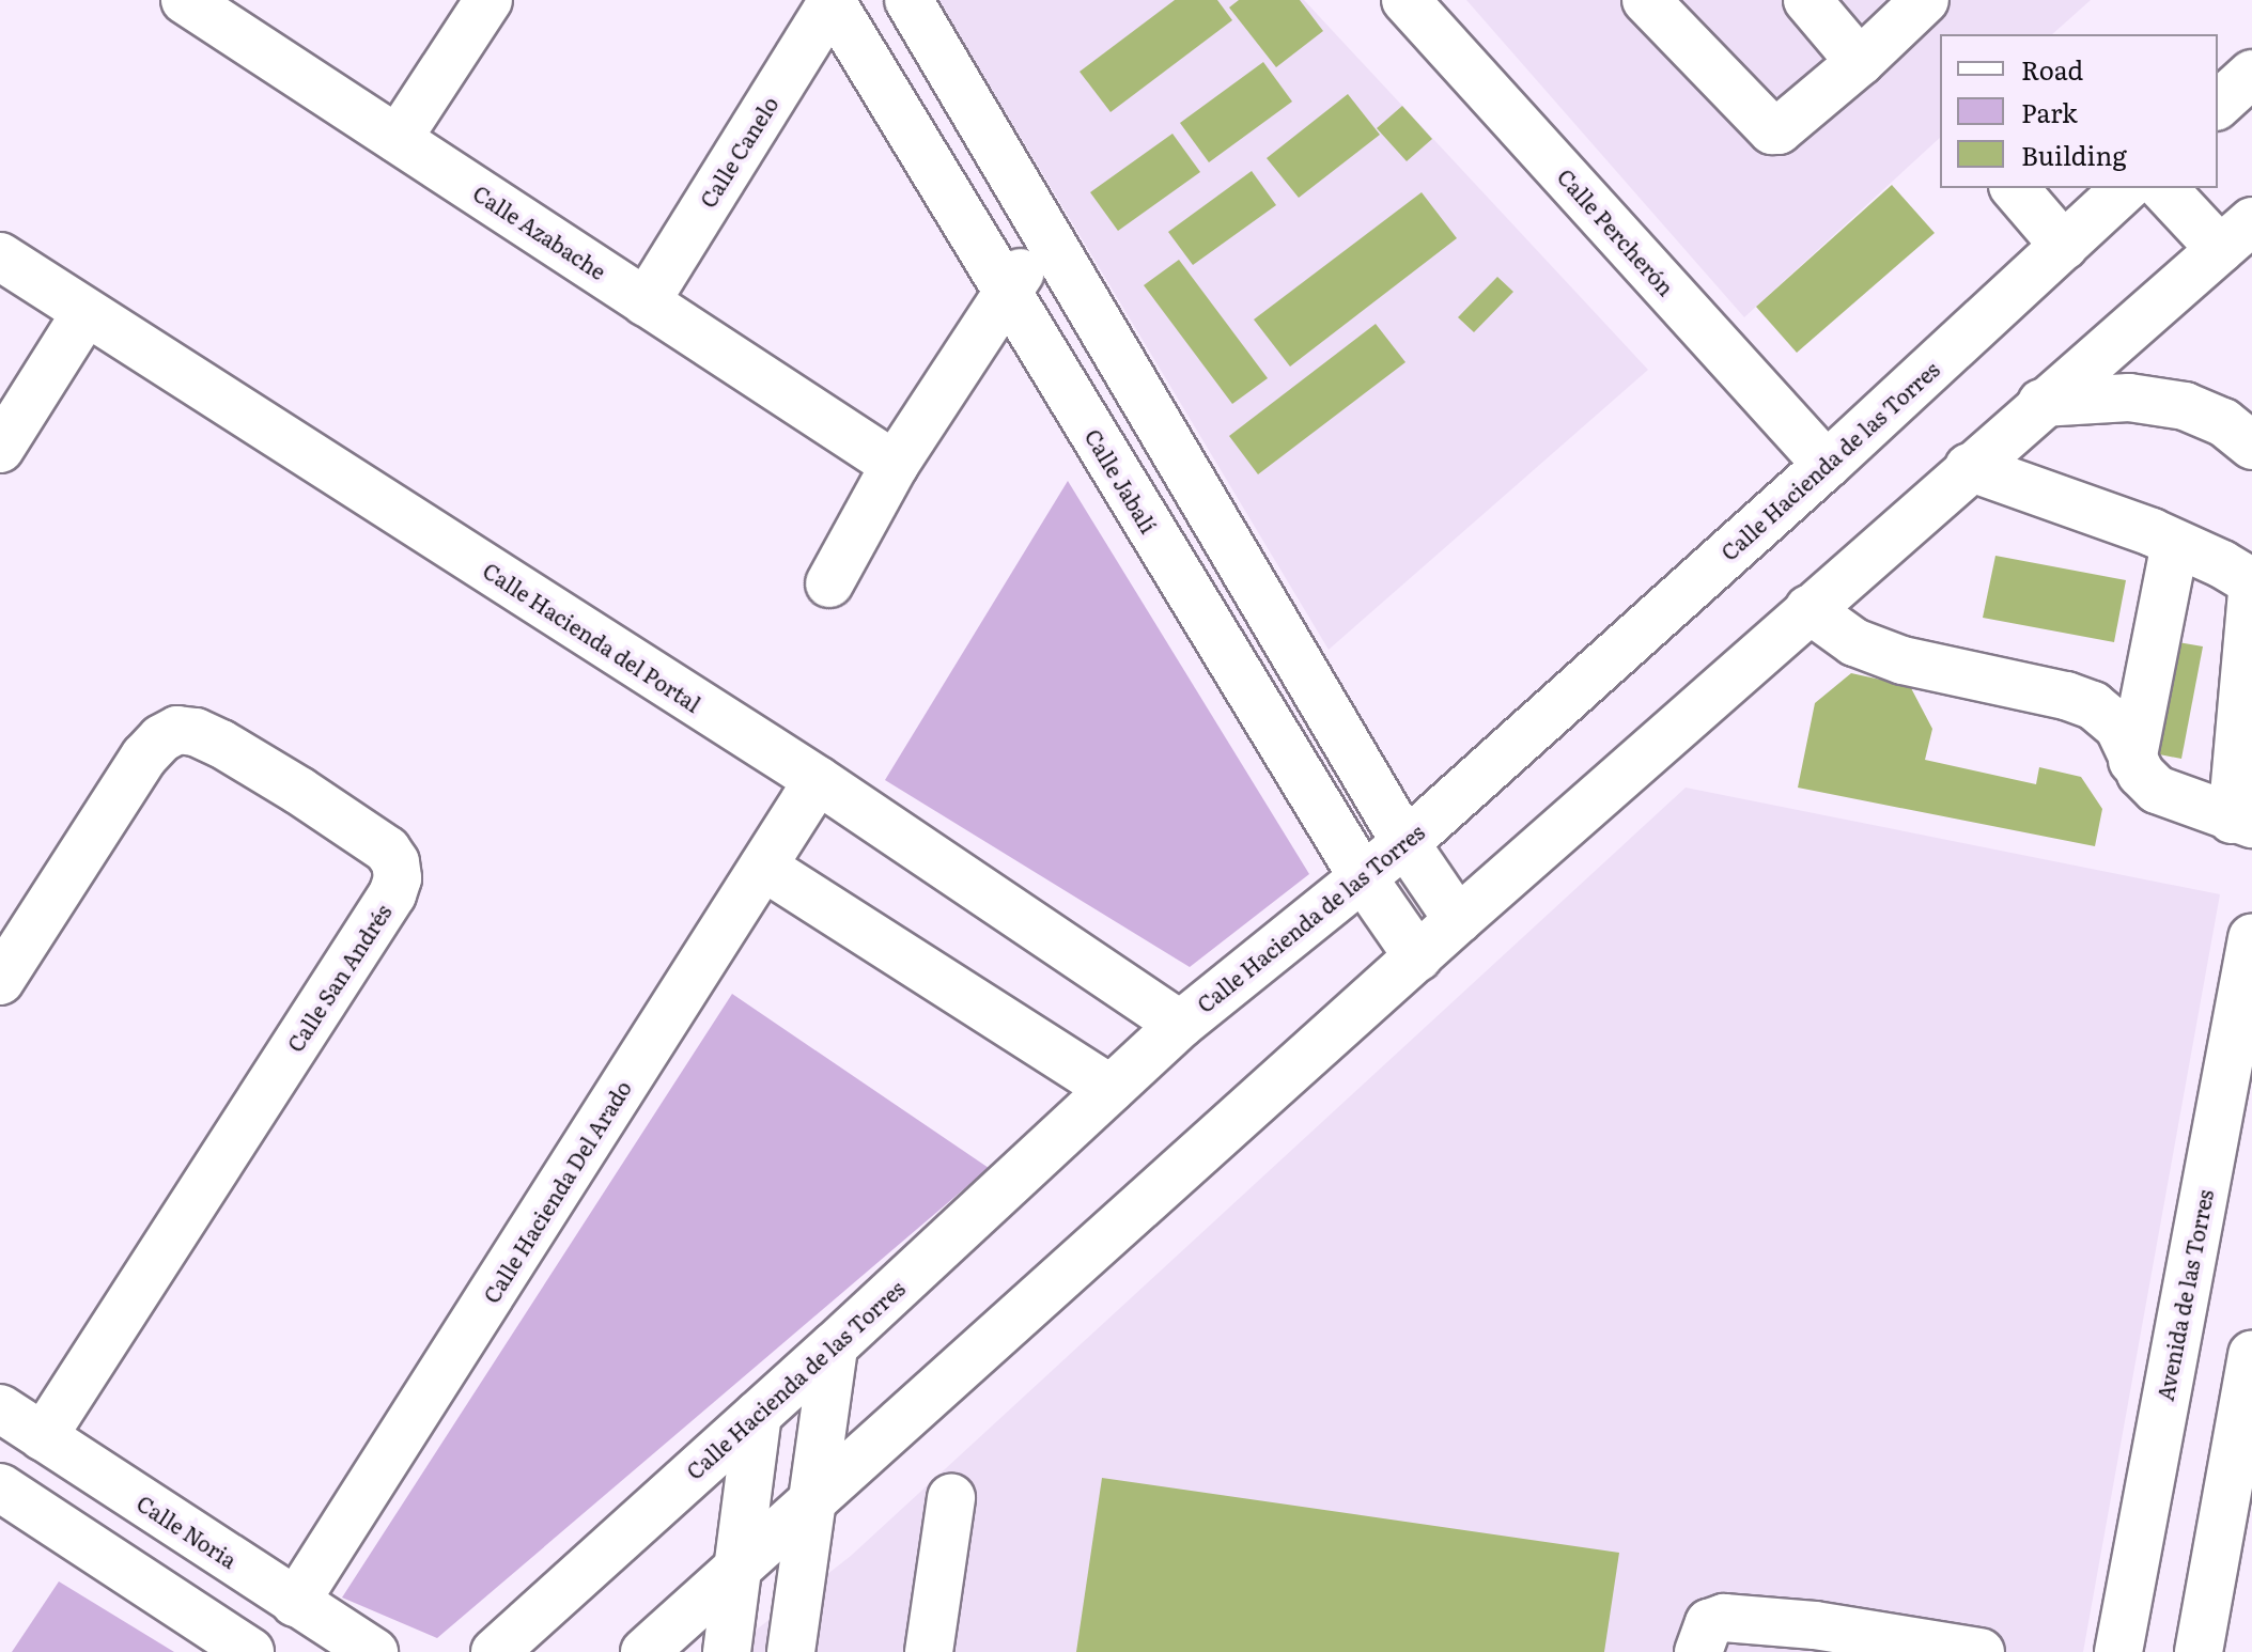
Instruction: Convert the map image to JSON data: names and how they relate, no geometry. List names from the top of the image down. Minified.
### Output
{"streets":{"main road":["Calle Canelo","Calle Azabache","Calle Percherón","Calle Hacienda de las Torres","Calle Jabalí","Calle Hacienda del Portal","Calle San Andrés","Calle Hacienda Del Arado","Avenida de las Torres","Calle Noria"]},"crossings":[["Calle Canelo","Calle Azabache"],["Calle Canelo","Calle Jabalí"],["Calle Percherón","Calle Hacienda de las Torres"],["Calle Hacienda de las Torres","Calle Jabalí"],["Calle Hacienda de las Torres","Calle Hacienda del Portal"],["Calle Hacienda del Portal","Calle Hacienda Del Arado"],["Calle San Andrés","Calle Noria"],["Calle Hacienda Del Arado","Calle Noria"]],"legend":["Road","Park","Building"]}
